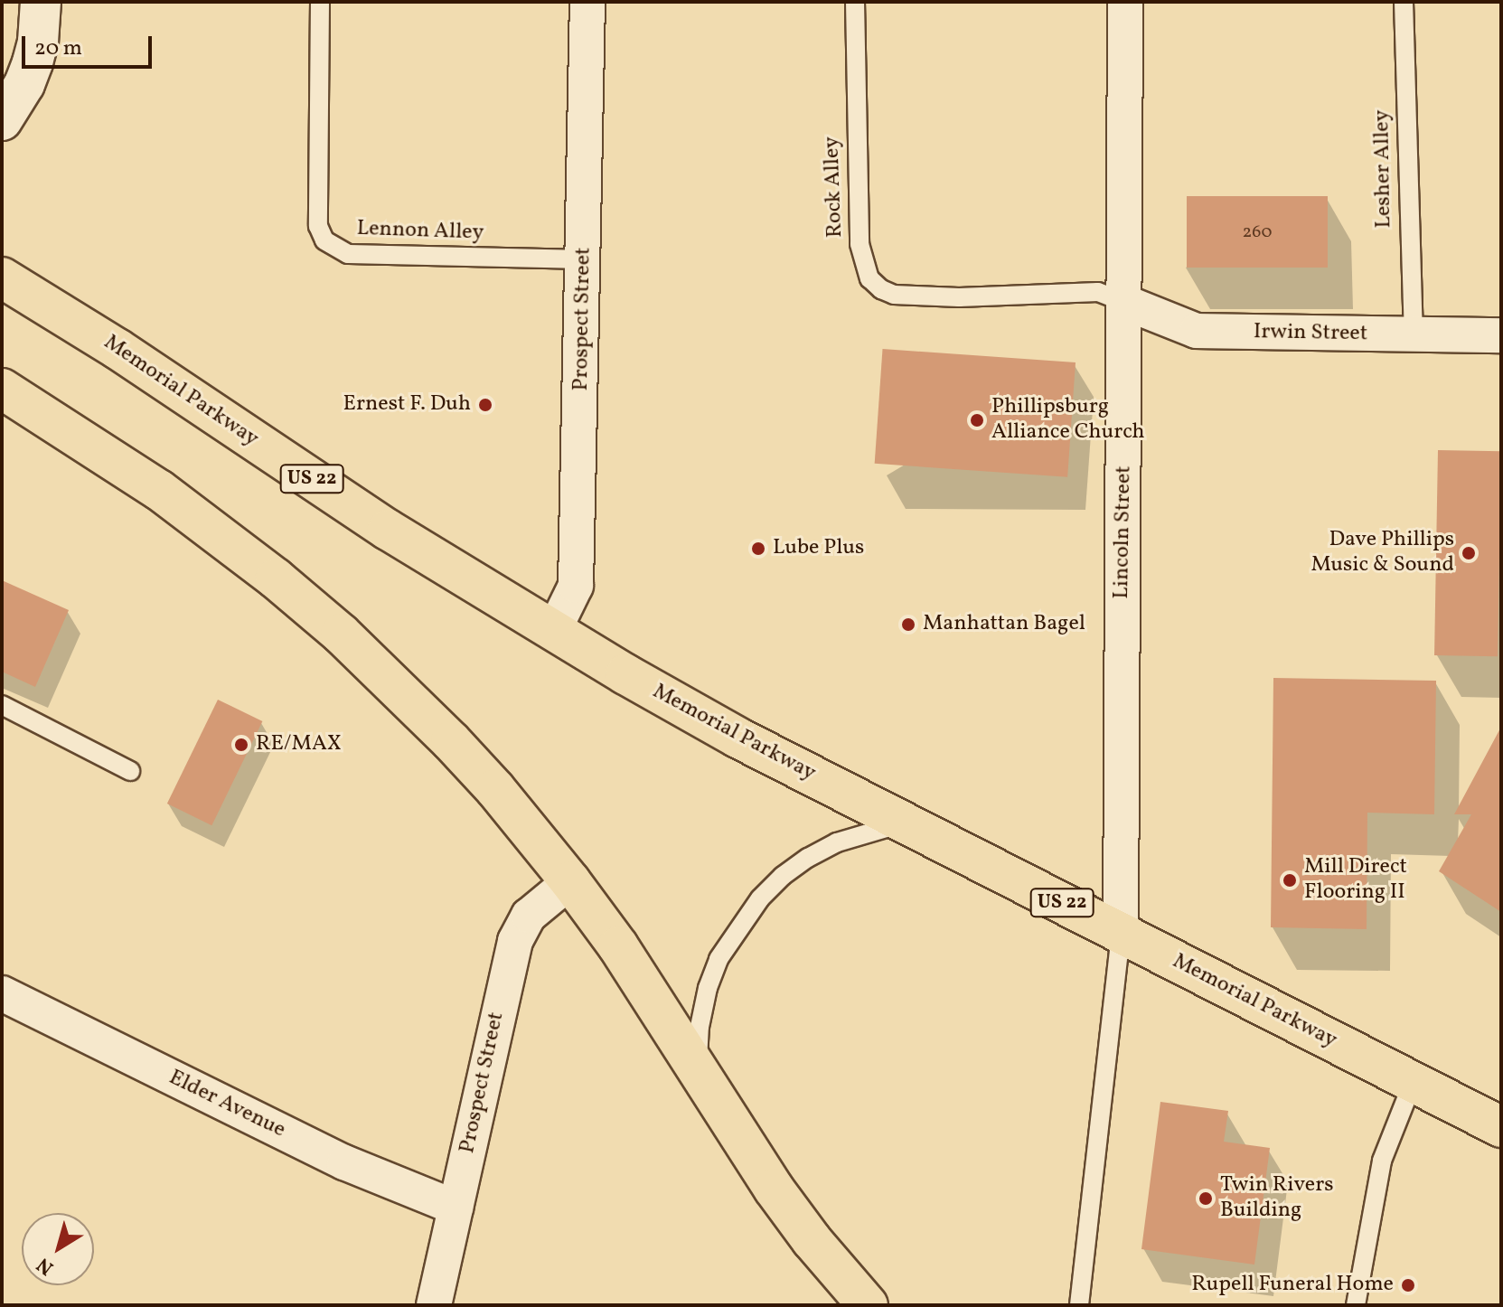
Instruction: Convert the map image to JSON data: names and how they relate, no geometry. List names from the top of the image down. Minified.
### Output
{"streets":{"highway":["Memorial Parkway","US 22"],"street":["Prospect Street","Irwin Street","Lincoln Street","Elder Avenue"],"lane":["Lesher Alley","Rock Alley","Lennon Alley"]},"crossings":[["Lesher Alley","Irwin Street"],["Rock Alley","Irwin Street"],["Rock Alley","Lincoln Street"],["Lennon Alley","Prospect Street"],["Prospect Street","Memorial Parkway"],["Prospect Street","Elder Avenue"],["Irwin Street","Lincoln Street"],["Memorial Parkway","Lincoln Street"]],"places":["Ernest F. Duh","Phillipsburg Alliance Church","Lube Plus","Dave Phillips Music & Sound","Manhattan Bagel","RE/MAX","Mill Direct Flooring II","Twin Rivers Building","Rupell Funeral Home"],"house_numbers":["260"],"scale_bar":"20 m","north":"bottom left"}
